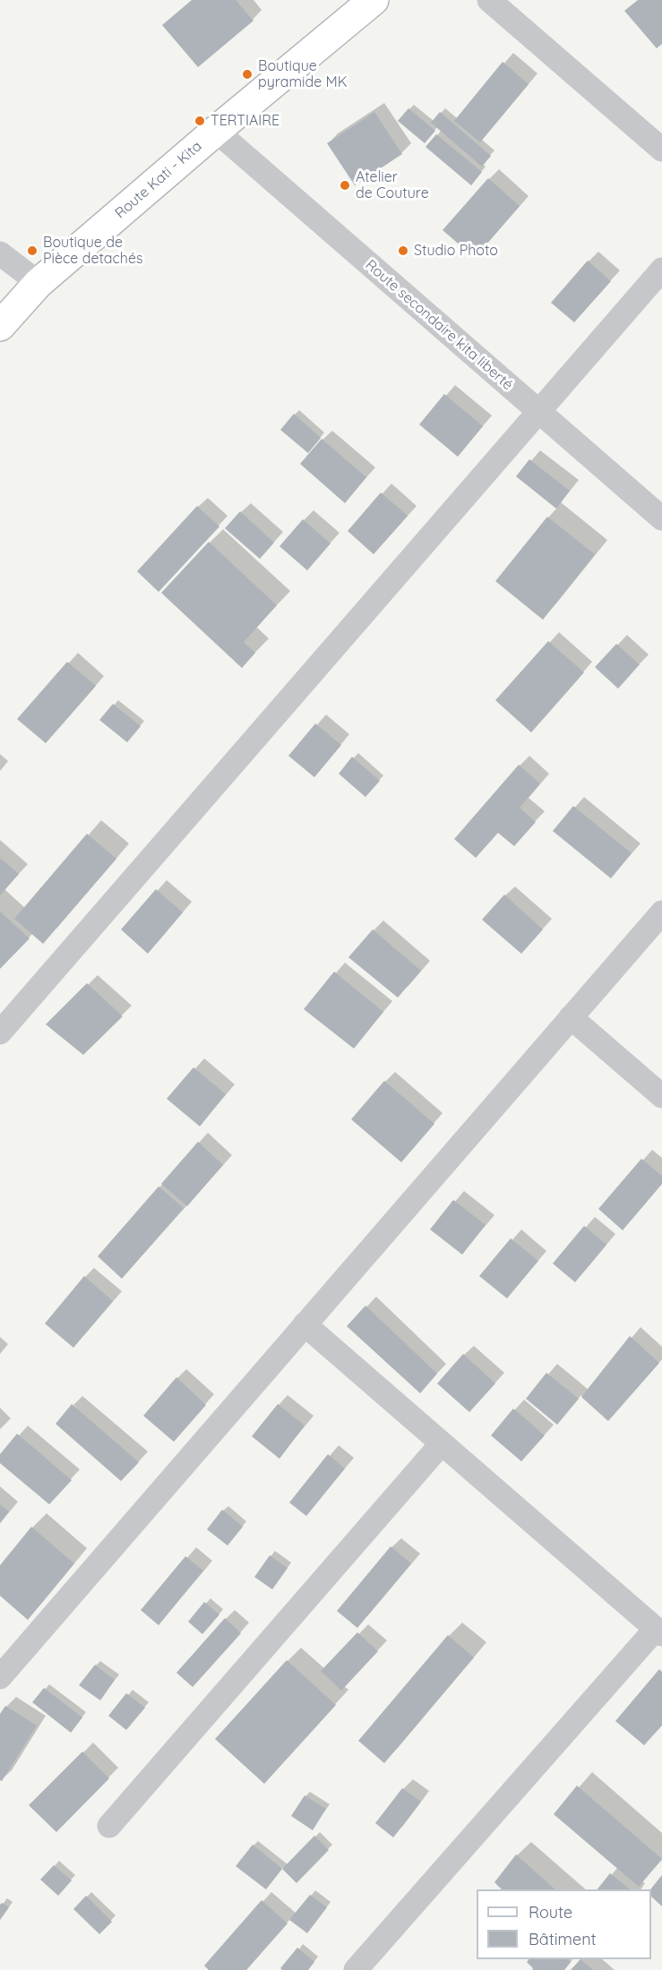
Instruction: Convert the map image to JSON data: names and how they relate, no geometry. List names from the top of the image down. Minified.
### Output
{"streets":{"main road":["Route Kati - Kita"],"street":["Route secondaire kita liberté"]},"crossings":[["Route Kati - Kita","Route secondaire kita liberté"]],"places":["Boutique pyramide MK","TERTIAIRE","Atelier de Couture","Boutique de Pièce detachés","Studio Photo"],"legend":["Route","Bâtiment"]}
